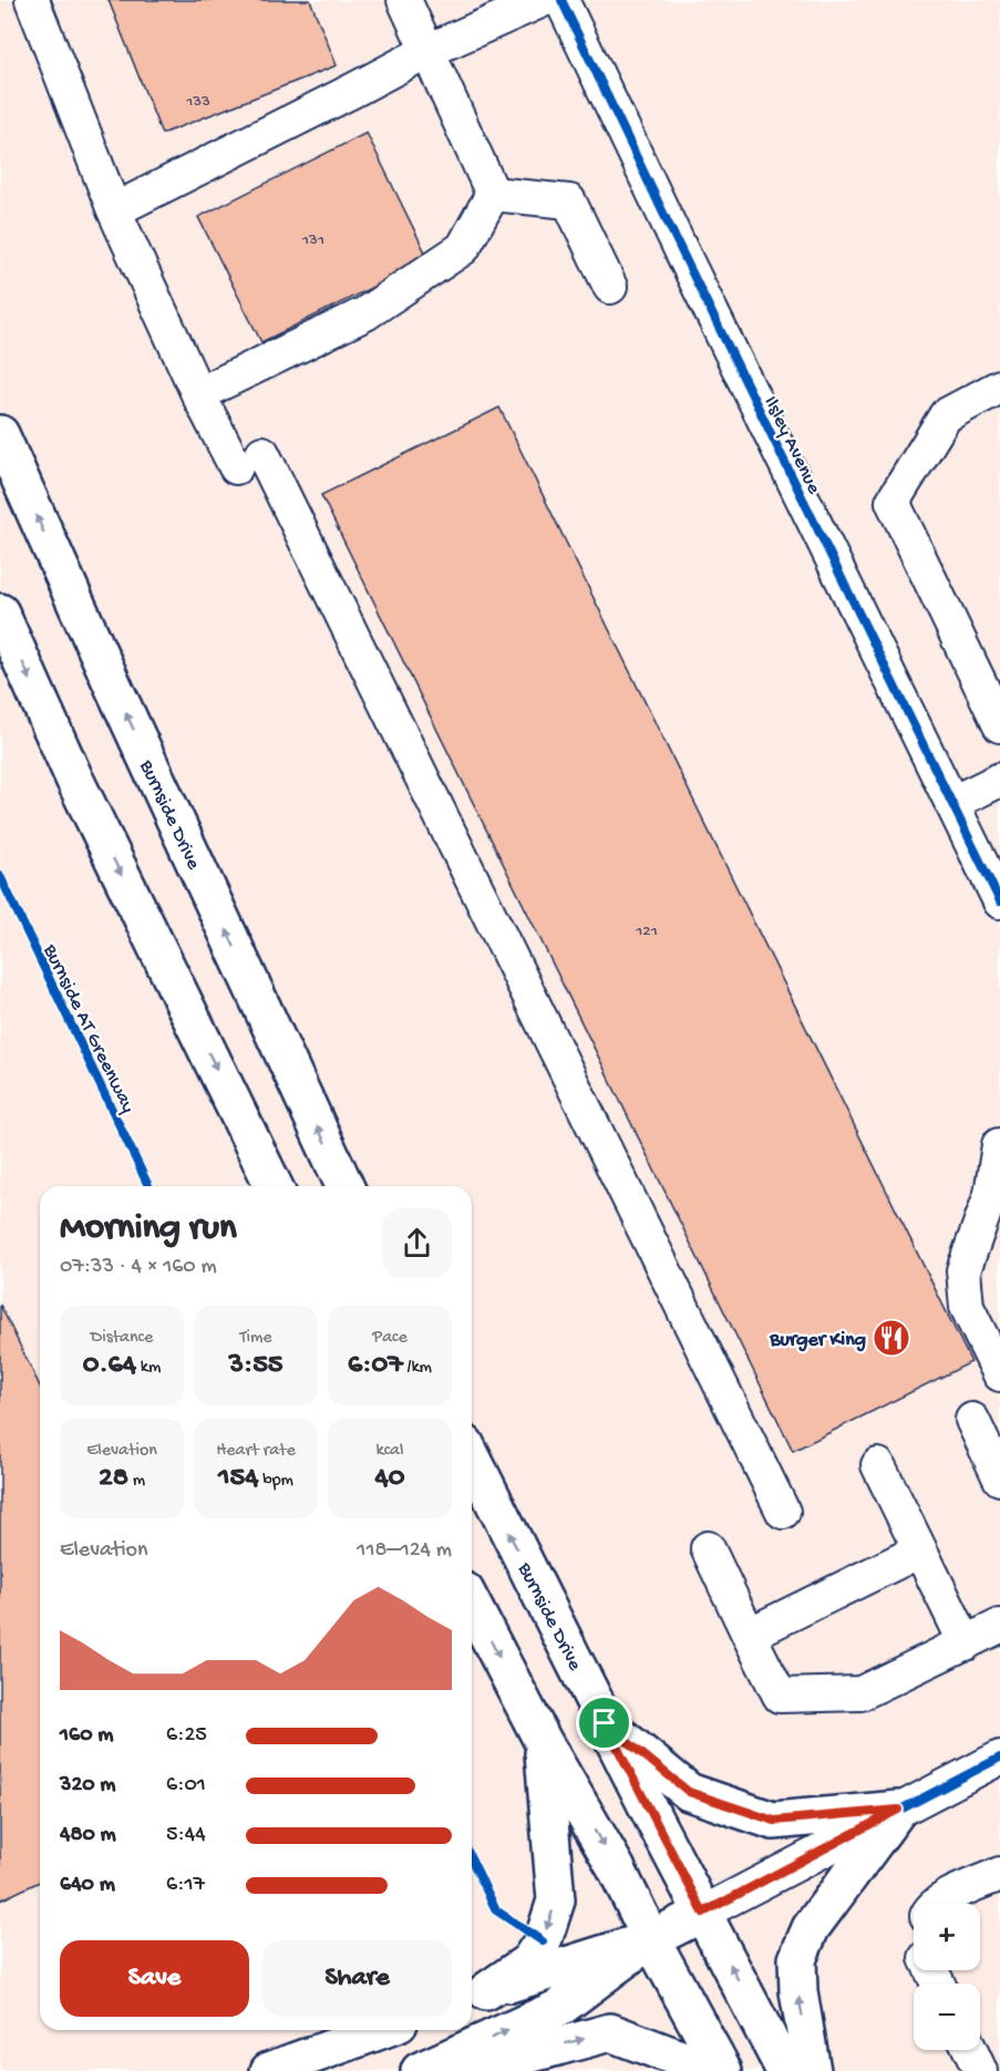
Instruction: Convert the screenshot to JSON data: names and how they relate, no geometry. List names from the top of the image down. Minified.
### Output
{"streets":{"main road":["Burnside Drive"],"street":["Ilsley Avenue"],"cycle path":["Burnside AT Greenway"]},"places":{"restaurant":["Burger King"]},"house_numbers":["133","131","121"],"page":{"heading":["Morning run","07:33 · 4 × 160 m"],"stats":[["Distance","0.64 km"],["Time","3:55"],["Pace","6:07 /km"],["Elevation","28 m"],["Heart rate","154 bpm"],["kcal","40"]],"chart":["Elevation","118–124 m"],"list":[{"name":"160 m","note":"6:25"},{"name":"320 m","note":"6:01"},{"name":"480 m","note":"5:44"},{"name":"640 m","note":"6:17"}],"map_buttons":["+","−"],"buttons":["Save","Share"]}}
